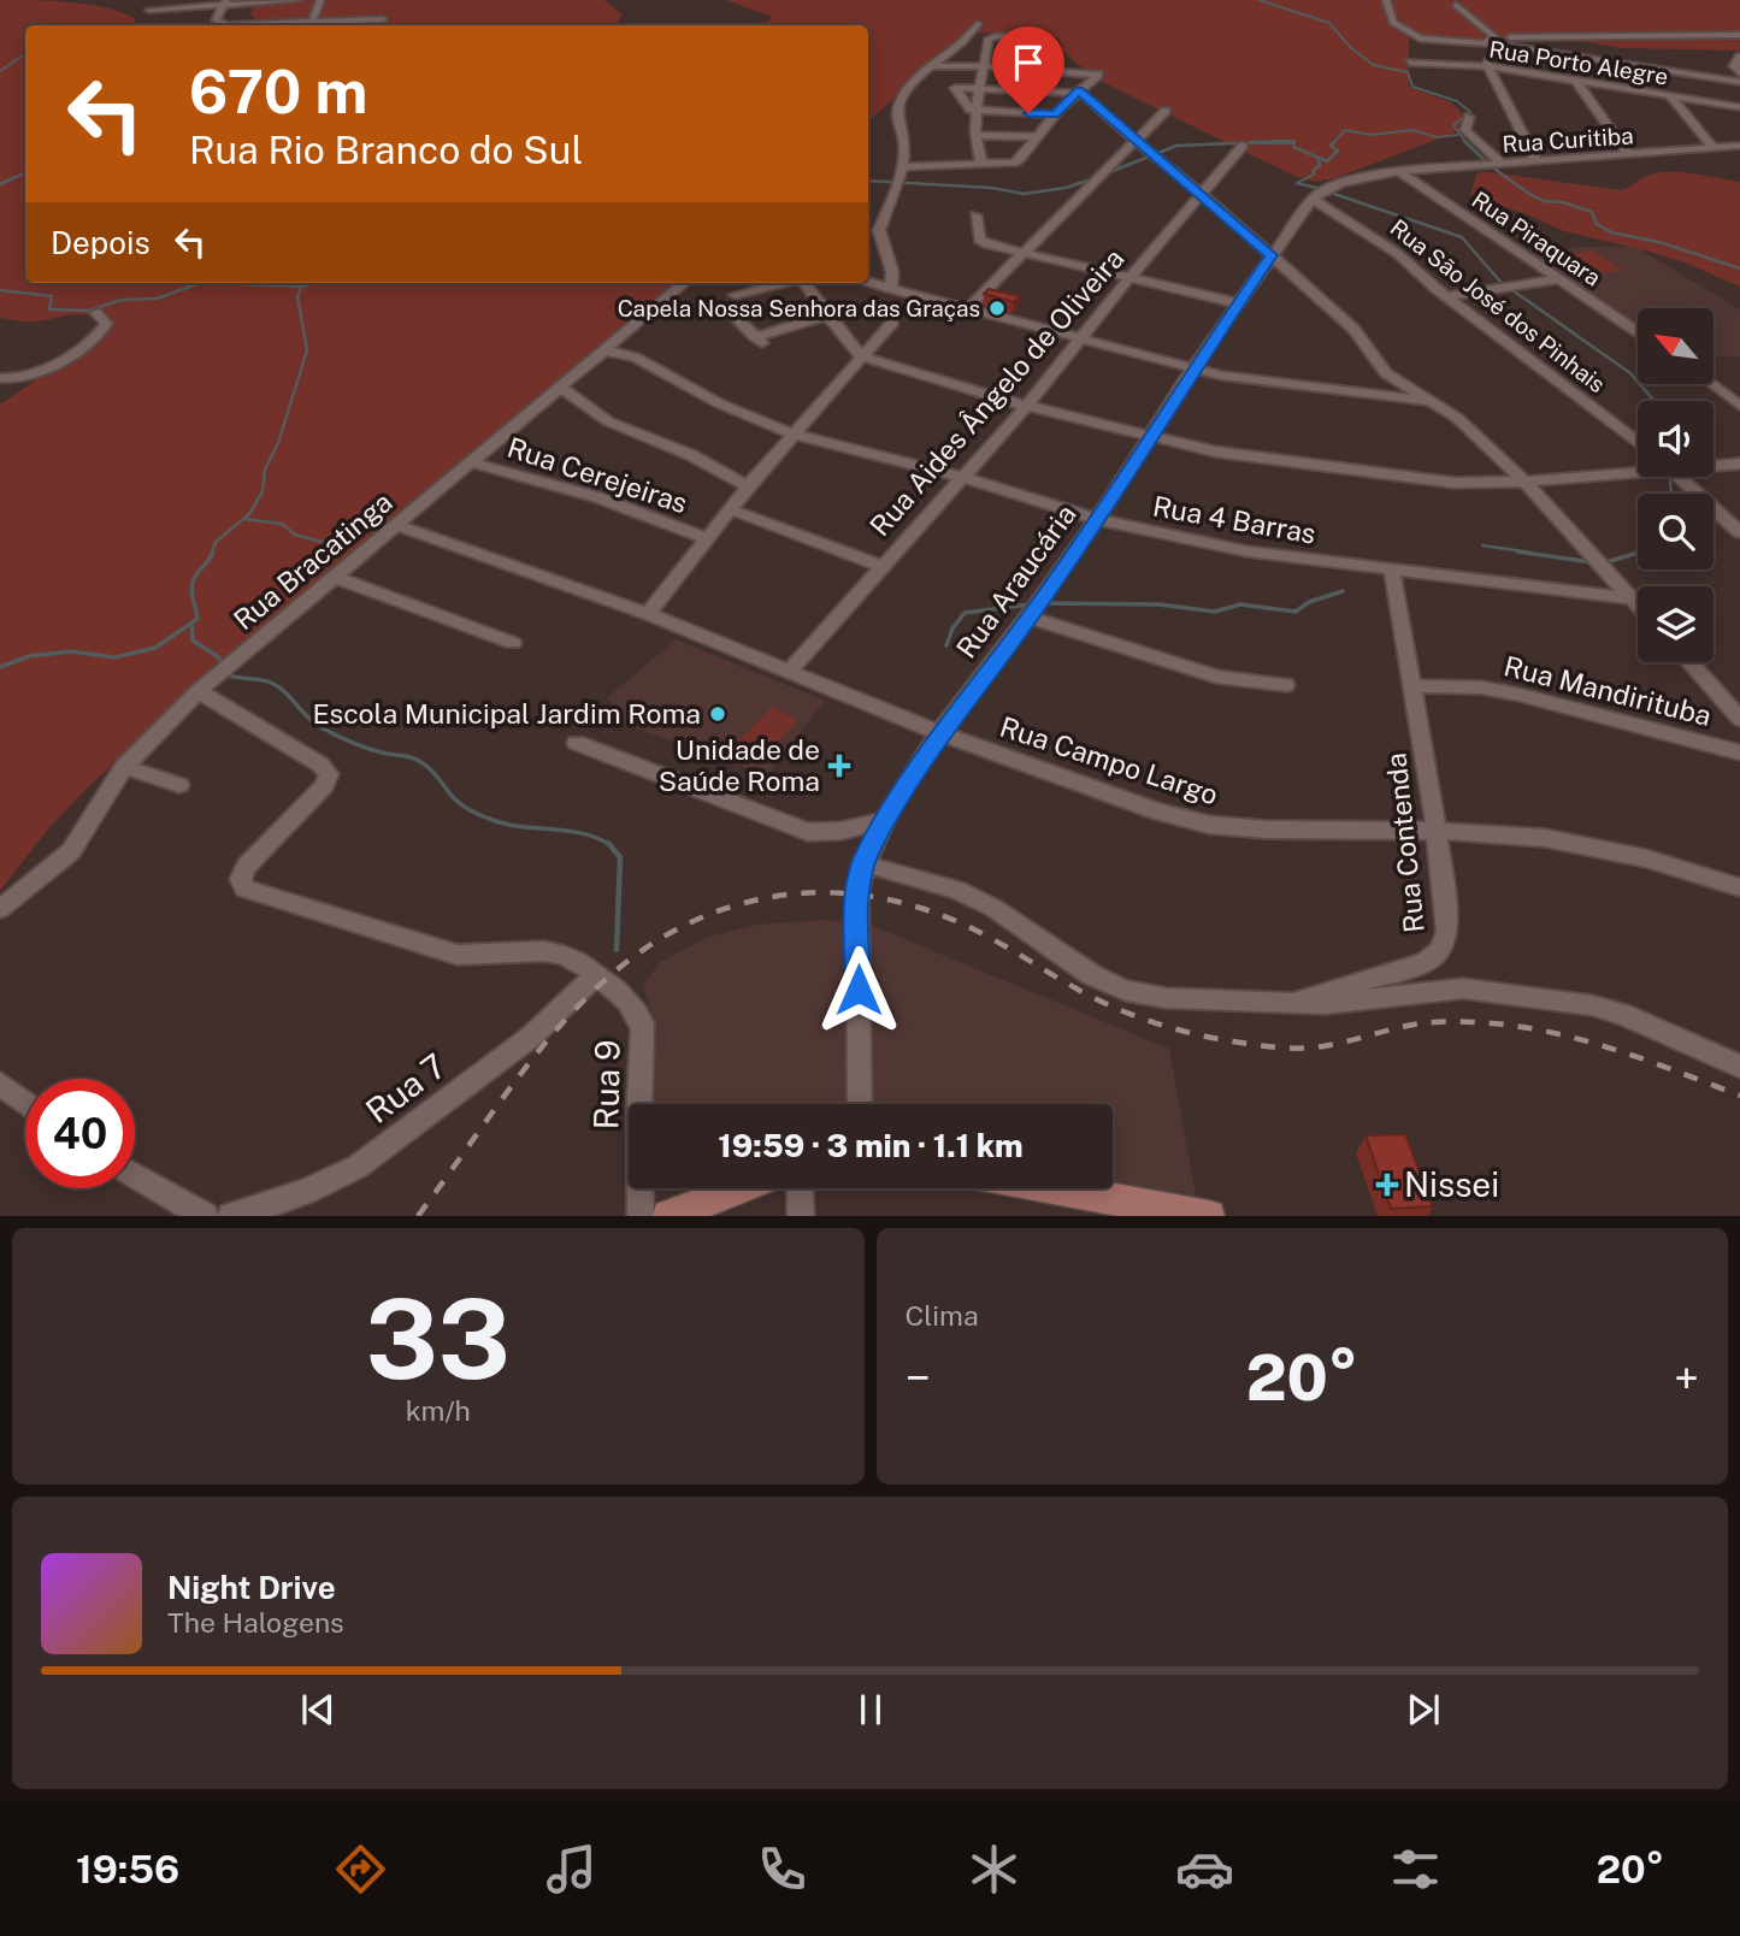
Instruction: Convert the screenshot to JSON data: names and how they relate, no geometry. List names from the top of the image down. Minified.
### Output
{"streets":{"street":["Rua Porto Alegre","Rua Curitiba","Rua Piraquara","Rua São José dos Pinhais","Rua Aides Ângelo de Oliveira","Rua Cerejeiras","Rua 4 Barras","Rua Bracatinga","Rua Araucária","Rua Mandirituba","Rua Campo Largo","Rua Contenda","Rua 9","Rua 7"]},"crossings":[["Rua Curitiba","Rua Piraquara"],["Rua São José dos Pinhais","Rua Araucária"],["Rua Aides Ângelo de Oliveira","Rua 4 Barras"],["Rua Aides Ângelo de Oliveira","Rua Campo Largo"],["Rua Cerejeiras","Rua Bracatinga"],["Rua 4 Barras","Rua Bracatinga"],["Rua 4 Barras","Rua Araucária"],["Rua 4 Barras","Rua Contenda"],["Rua Bracatinga","Rua Campo Largo"],["Rua Bracatinga","Rua 9"],["Rua Araucária","Rua Campo Largo"],["Rua Mandirituba","Rua Contenda"],["Rua Campo Largo","Rua Contenda"],["Rua 9","Rua 7"]],"places":{"other":["Capela Nossa Senhora das Graças","Escola Municipal Jardim Roma"],"health":["Unidade de Saúde Roma","Nissei"]},"north":"top left","page":{"turn":["670 m","Rua Rio Branco do Sul"],"then":"Depois","limit":"40","trip":"19:59 · 3 min · 1.1 km","tile":[["33","km/h"],"Clima"],"heat":["−","20°","+"],"song":["Night Drive","The Halogens"],"tabs":["19:56","20°"]}}
